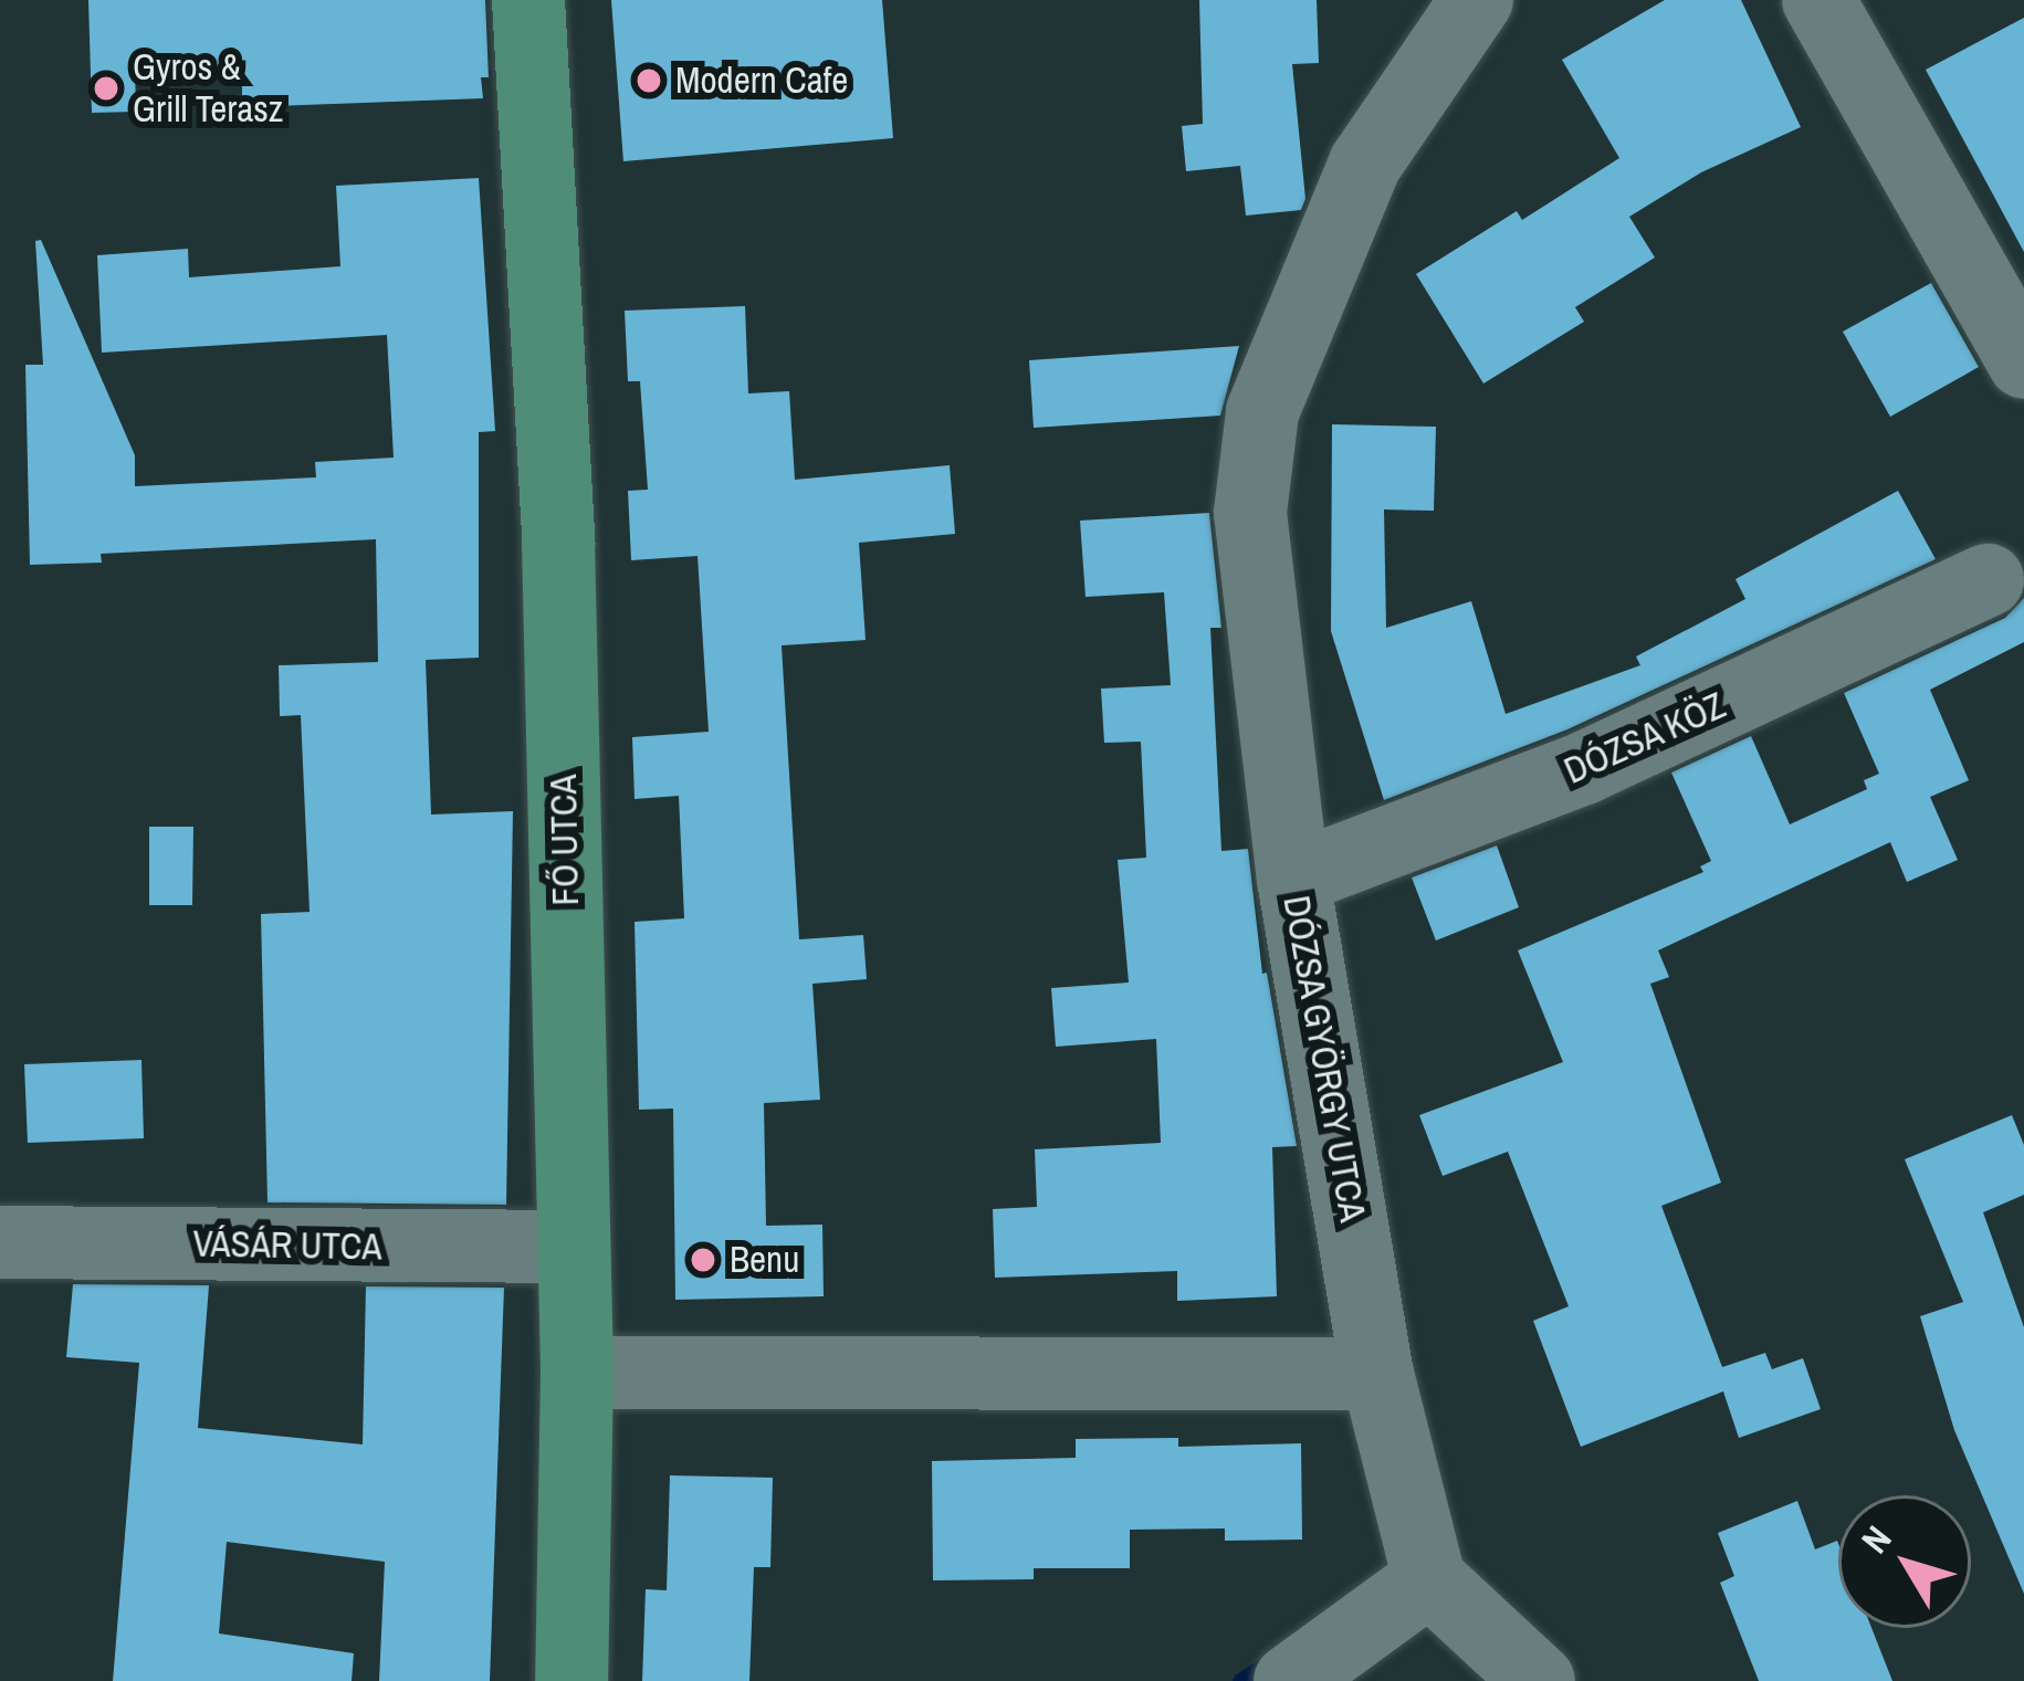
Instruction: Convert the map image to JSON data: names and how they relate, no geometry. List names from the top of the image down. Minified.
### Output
{"streets":{"main road":["FŐ UTCA"],"street":["DÓZSA KÖZ","DÓZSA GYÖRGY UTCA","VÁSÁR UTCA"]},"crossings":[["DÓZSA KÖZ","DÓZSA GYÖRGY UTCA"],["FŐ UTCA","VÁSÁR UTCA"]],"places":["Modern Cafe","Gyros & Grill Terasz","Benu"],"north":"top left"}
